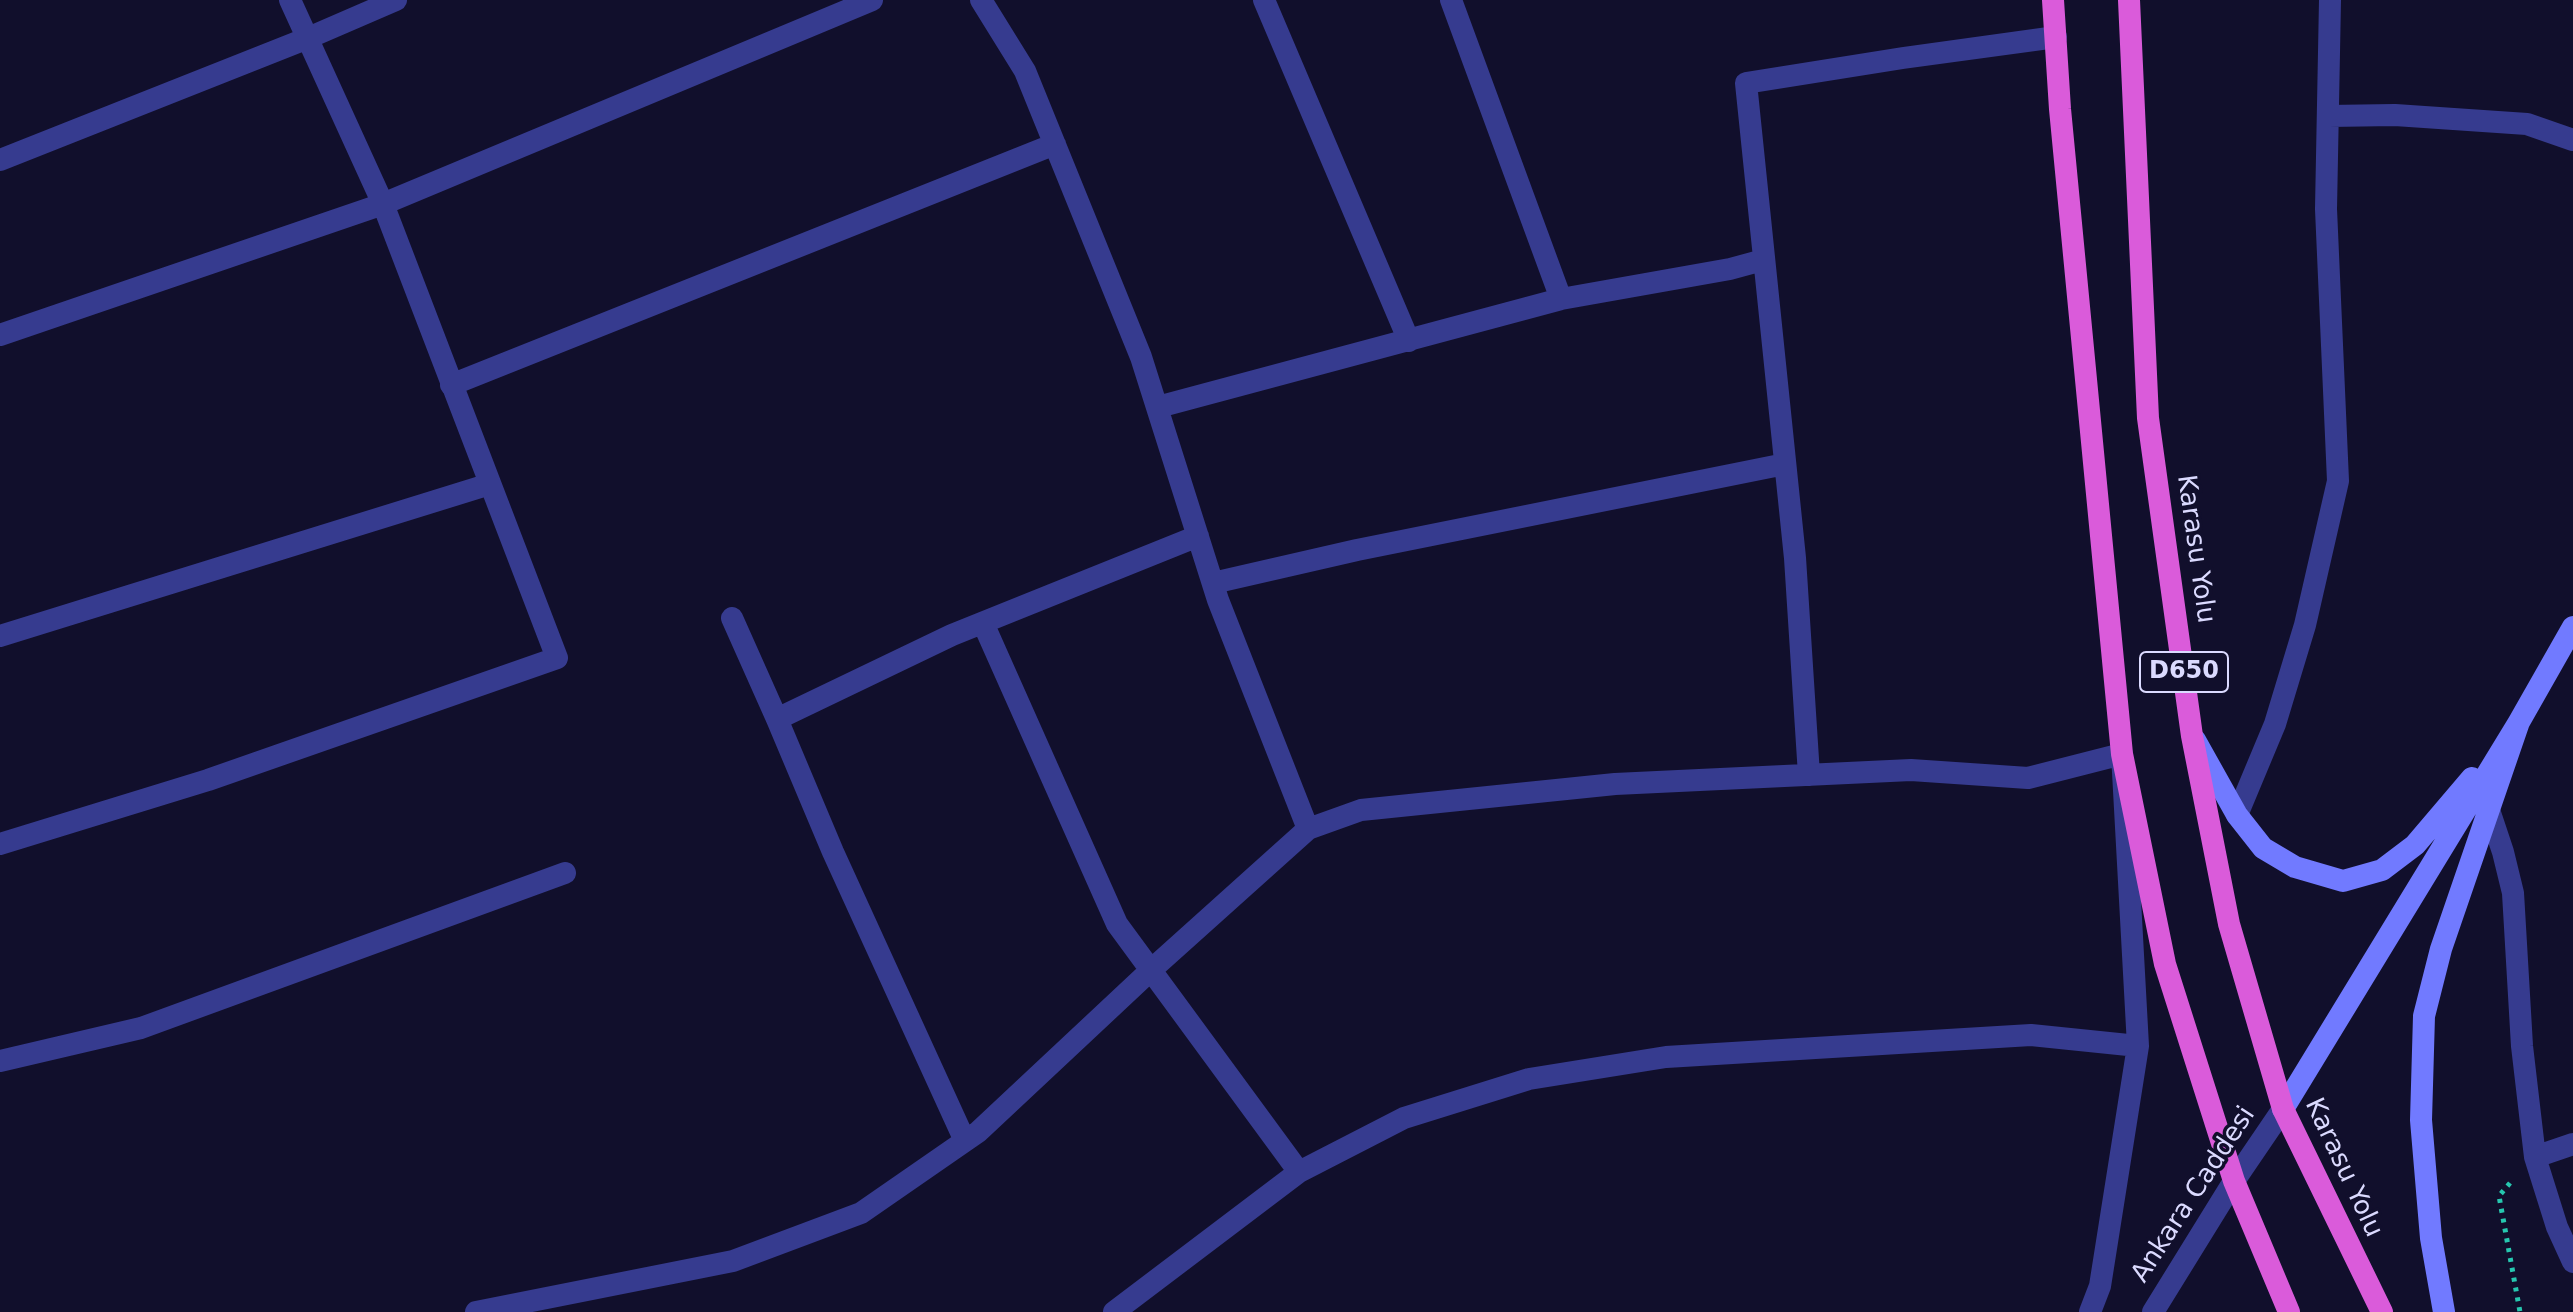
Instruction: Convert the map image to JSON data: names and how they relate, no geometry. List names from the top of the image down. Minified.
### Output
{"streets":{"highway":["Karasu Yolu","D650"],"street":["Ankara Caddesi"]},"crossings":[["Karasu Yolu","Ankara Caddesi"],["D650","Ankara Caddesi"]]}
